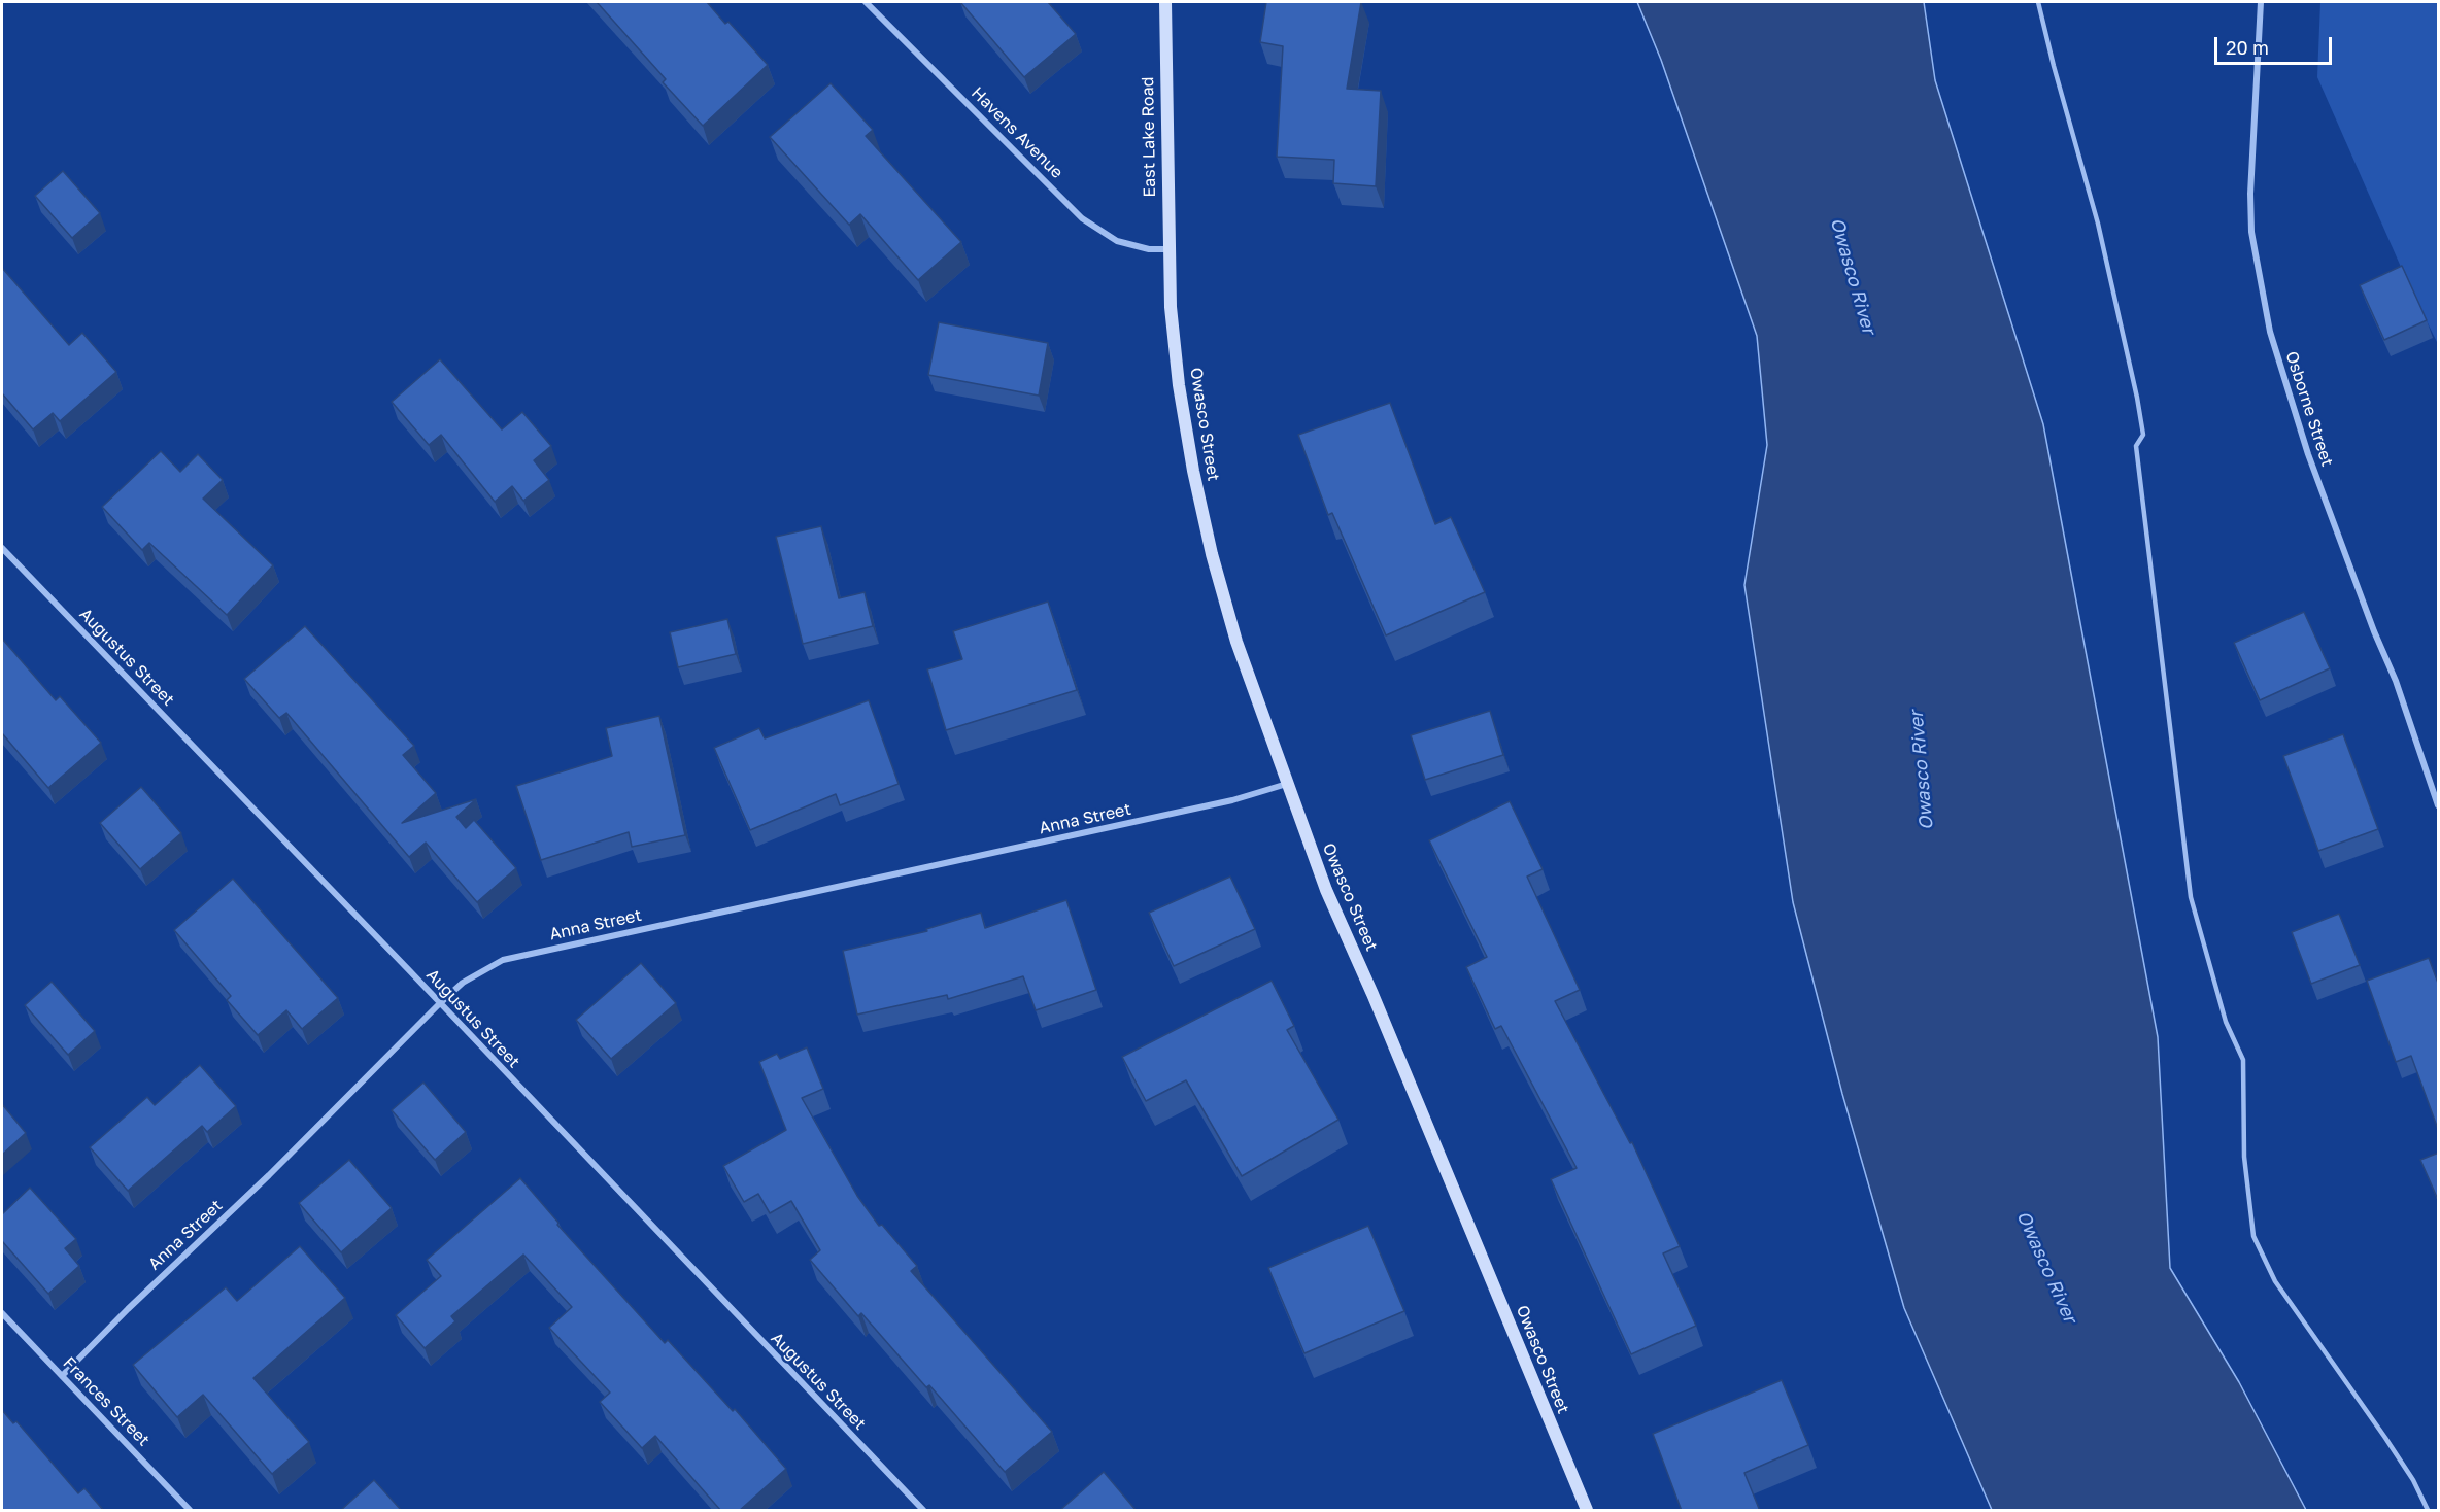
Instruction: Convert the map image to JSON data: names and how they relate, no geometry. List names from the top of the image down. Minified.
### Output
{"streets":{"main road":["East Lake Road","Owasco Street"],"street":["Havens Avenue","Osborne Street","Augustus Street","Anna Street","Frances Street"]},"crossings":[["Havens Avenue","East Lake Road"],["East Lake Road","Owasco Street"],["Owasco Street","Anna Street"],["Augustus Street","Anna Street"],["Anna Street","Frances Street"]],"water":["Owasco River"],"scale_bar":"20 m"}
